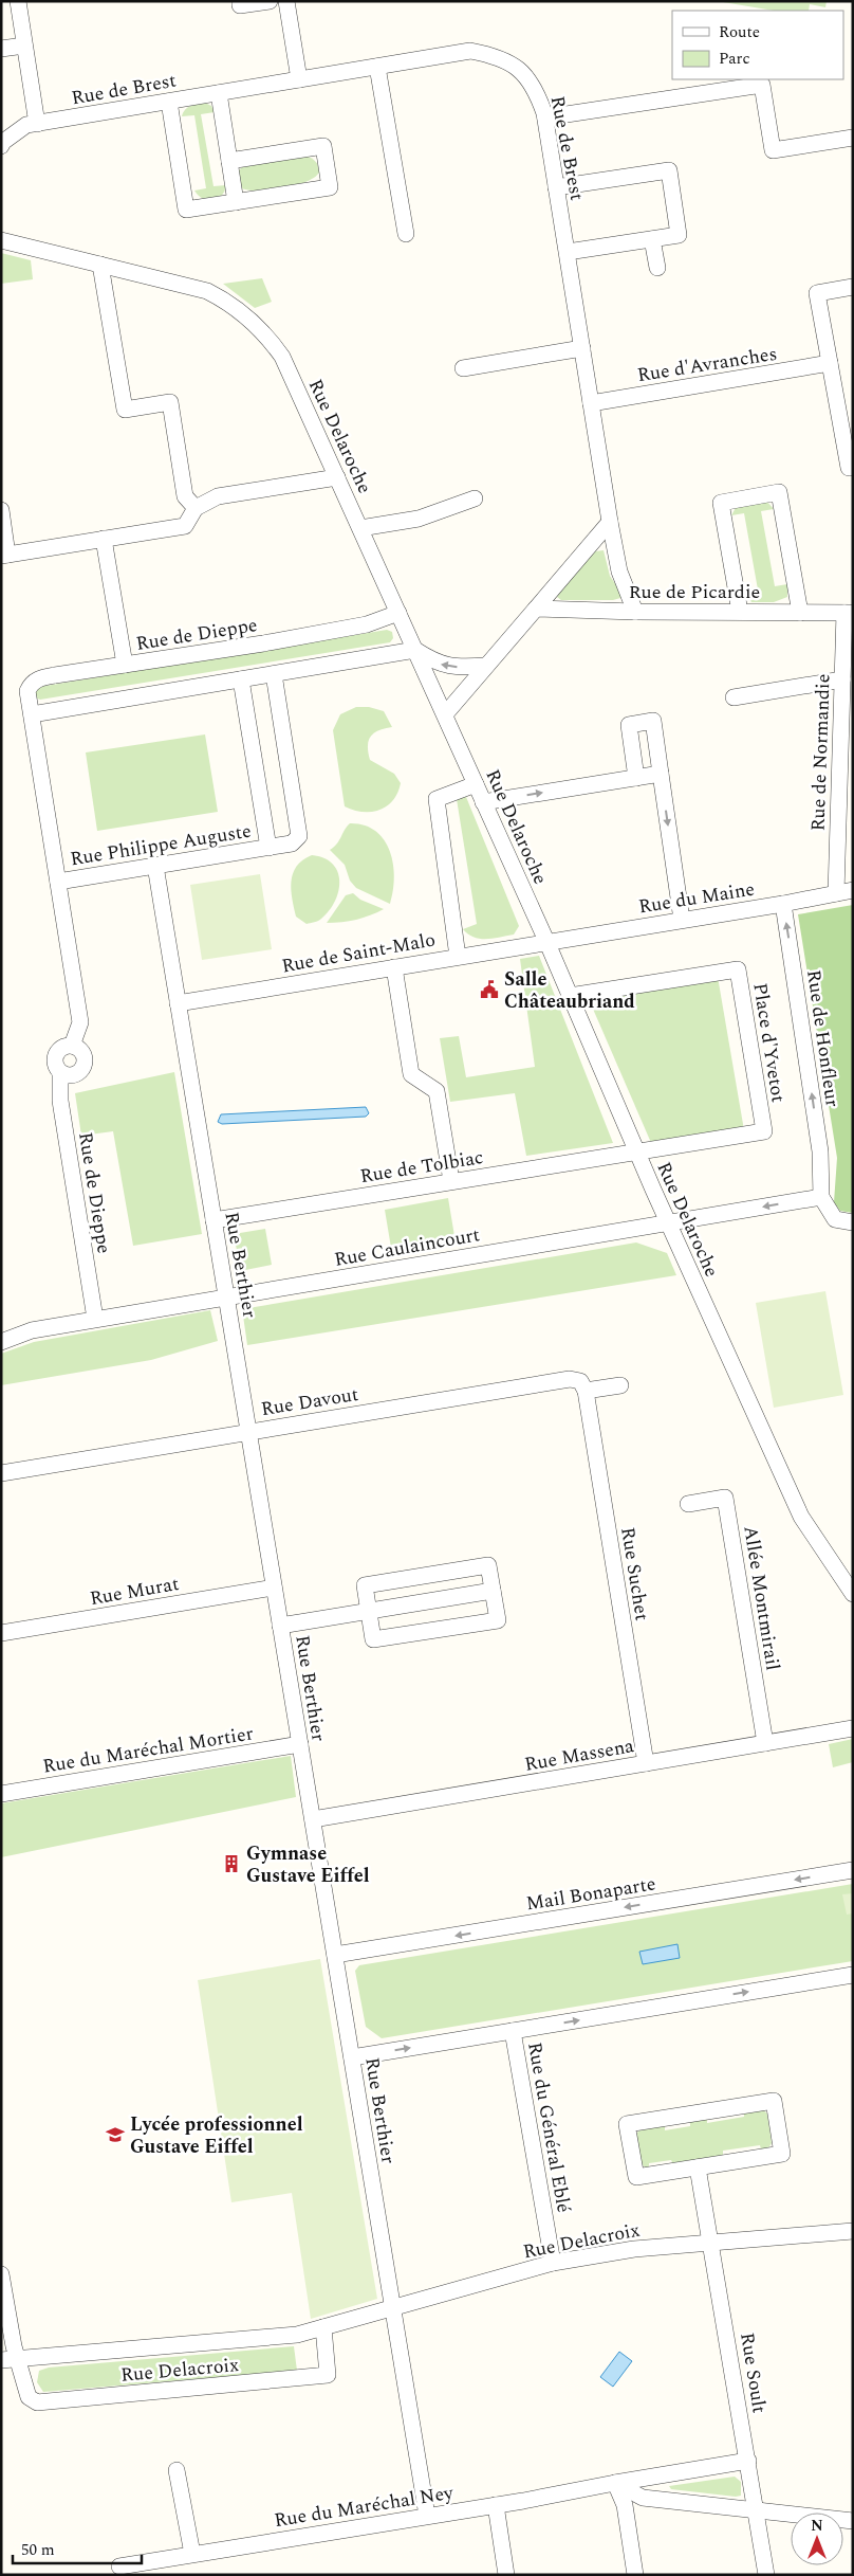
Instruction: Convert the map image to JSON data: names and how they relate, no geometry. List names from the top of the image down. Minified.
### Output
{"streets":{"street":["Rue de Brest","Rue d'Avranches","Rue Delaroche","Rue de Picardie","Rue de Dieppe","Rue de Normandie","Rue Philippe Auguste","Rue du Maine","Rue de Saint-Malo","Rue de Honfleur","Place d'Yvetot","Rue de Tolbiac","Rue Caulaincourt","Rue Berthier","Rue Davout","Rue Suchet","Rue Murat","Allée Montmirail","Rue du Maréchal Mortier","Rue Massena","Mail Bonaparte","Rue du Général Eblé","Rue Delacroix","Rue Soult","Rue du Maréchal Ney"]},"crossings":[["Rue de Brest","Rue d'Avranches"],["Rue de Brest","Rue de Picardie"],["Rue Delaroche","Rue de Dieppe"],["Rue Delaroche","Rue du Maine"],["Rue Delaroche","Rue de Saint-Malo"],["Rue Delaroche","Place d'Yvetot"],["Rue Delaroche","Rue de Tolbiac"],["Rue Delaroche","Rue Caulaincourt"],["Rue de Picardie","Rue de Normandie"],["Rue de Dieppe","Rue Philippe Auguste"],["Rue de Dieppe","Rue Caulaincourt"],["Rue de Normandie","Rue du Maine"],["Rue Philippe Auguste","Rue Berthier"],["Rue du Maine","Rue de Saint-Malo"],["Rue du Maine","Rue de Honfleur"],["Rue de Saint-Malo","Rue Berthier"],["Rue de Honfleur","Rue Caulaincourt"],["Place d'Yvetot","Rue de Tolbiac"],["Rue de Tolbiac","Rue Berthier"],["Rue Caulaincourt","Rue Berthier"],["Rue Berthier","Rue Davout"],["Rue Berthier","Rue Murat"],["Rue Berthier","Rue du Maréchal Mortier"],["Rue Berthier","Rue Massena"],["Rue Berthier","Mail Bonaparte"],["Rue Berthier","Rue Delacroix"],["Rue Berthier","Rue du Maréchal Ney"],["Rue Davout","Rue Suchet"],["Rue Suchet","Rue Massena"],["Allée Montmirail","Rue Massena"],["Rue du Général Eblé","Rue Delacroix"],["Rue Delacroix","Rue Soult"],["Rue Soult","Rue du Maréchal Ney"]],"one_way":["Rue de Honfleur"],"places":{"public building":["Salle Châteaubriand"],"building":["Gymnase Gustave Eiffel"],"school or university":["Lycée professionnel Gustave Eiffel"]},"legend":["Route","Parc"],"scale_bar":"50 m","north":"top"}
